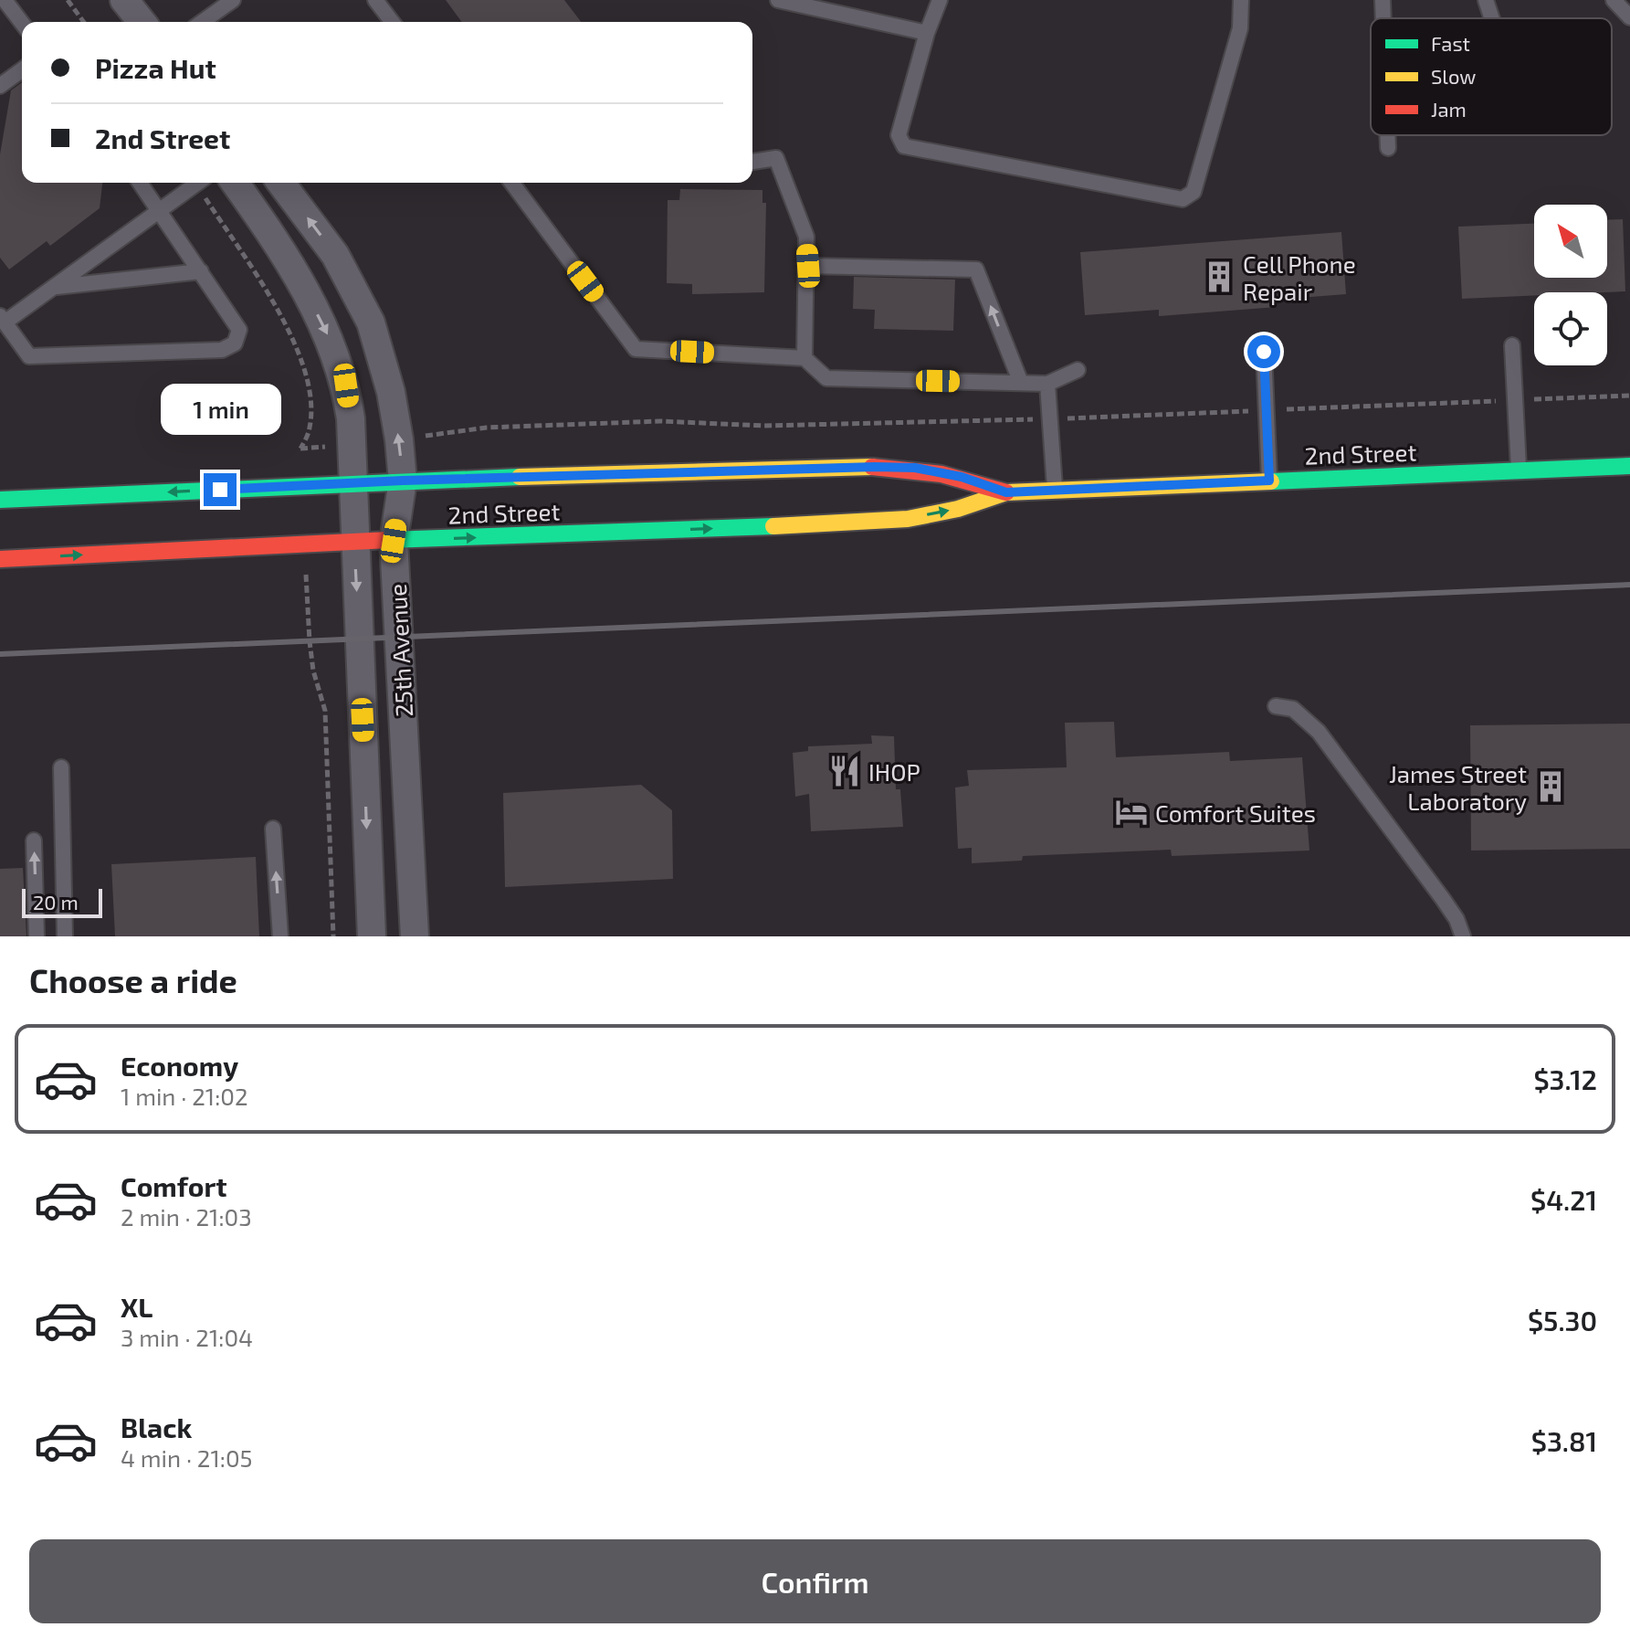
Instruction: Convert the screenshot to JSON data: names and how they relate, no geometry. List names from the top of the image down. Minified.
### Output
{"streets":{"main road":["2nd Street"],"street":["25th Avenue"]},"crossings":[["2nd Street","25th Avenue"]],"places":{"building":["Cell Phone Repair","James Street Laboratory"],"restaurant":["IHOP"],"hotel":["Comfort Suites"]},"legend":["Fast","Slow","Jam"],"scale_bar":"20 m","north":"top left","page":{"banner":["Pizza Hut","2nd Street"],"bubble":"1 min","scale":"20 m","heading":"Choose a ride","list":[{"name":"Economy","note":"1 min · 21:02","value":"$3.12"},{"name":"Comfort","note":"2 min · 21:03","value":"$4.21"},{"name":"XL","note":"3 min · 21:04","value":"$5.30"},{"name":"Black","note":"4 min · 21:05","value":"$3.81"}],"buttons":"Confirm"}}
